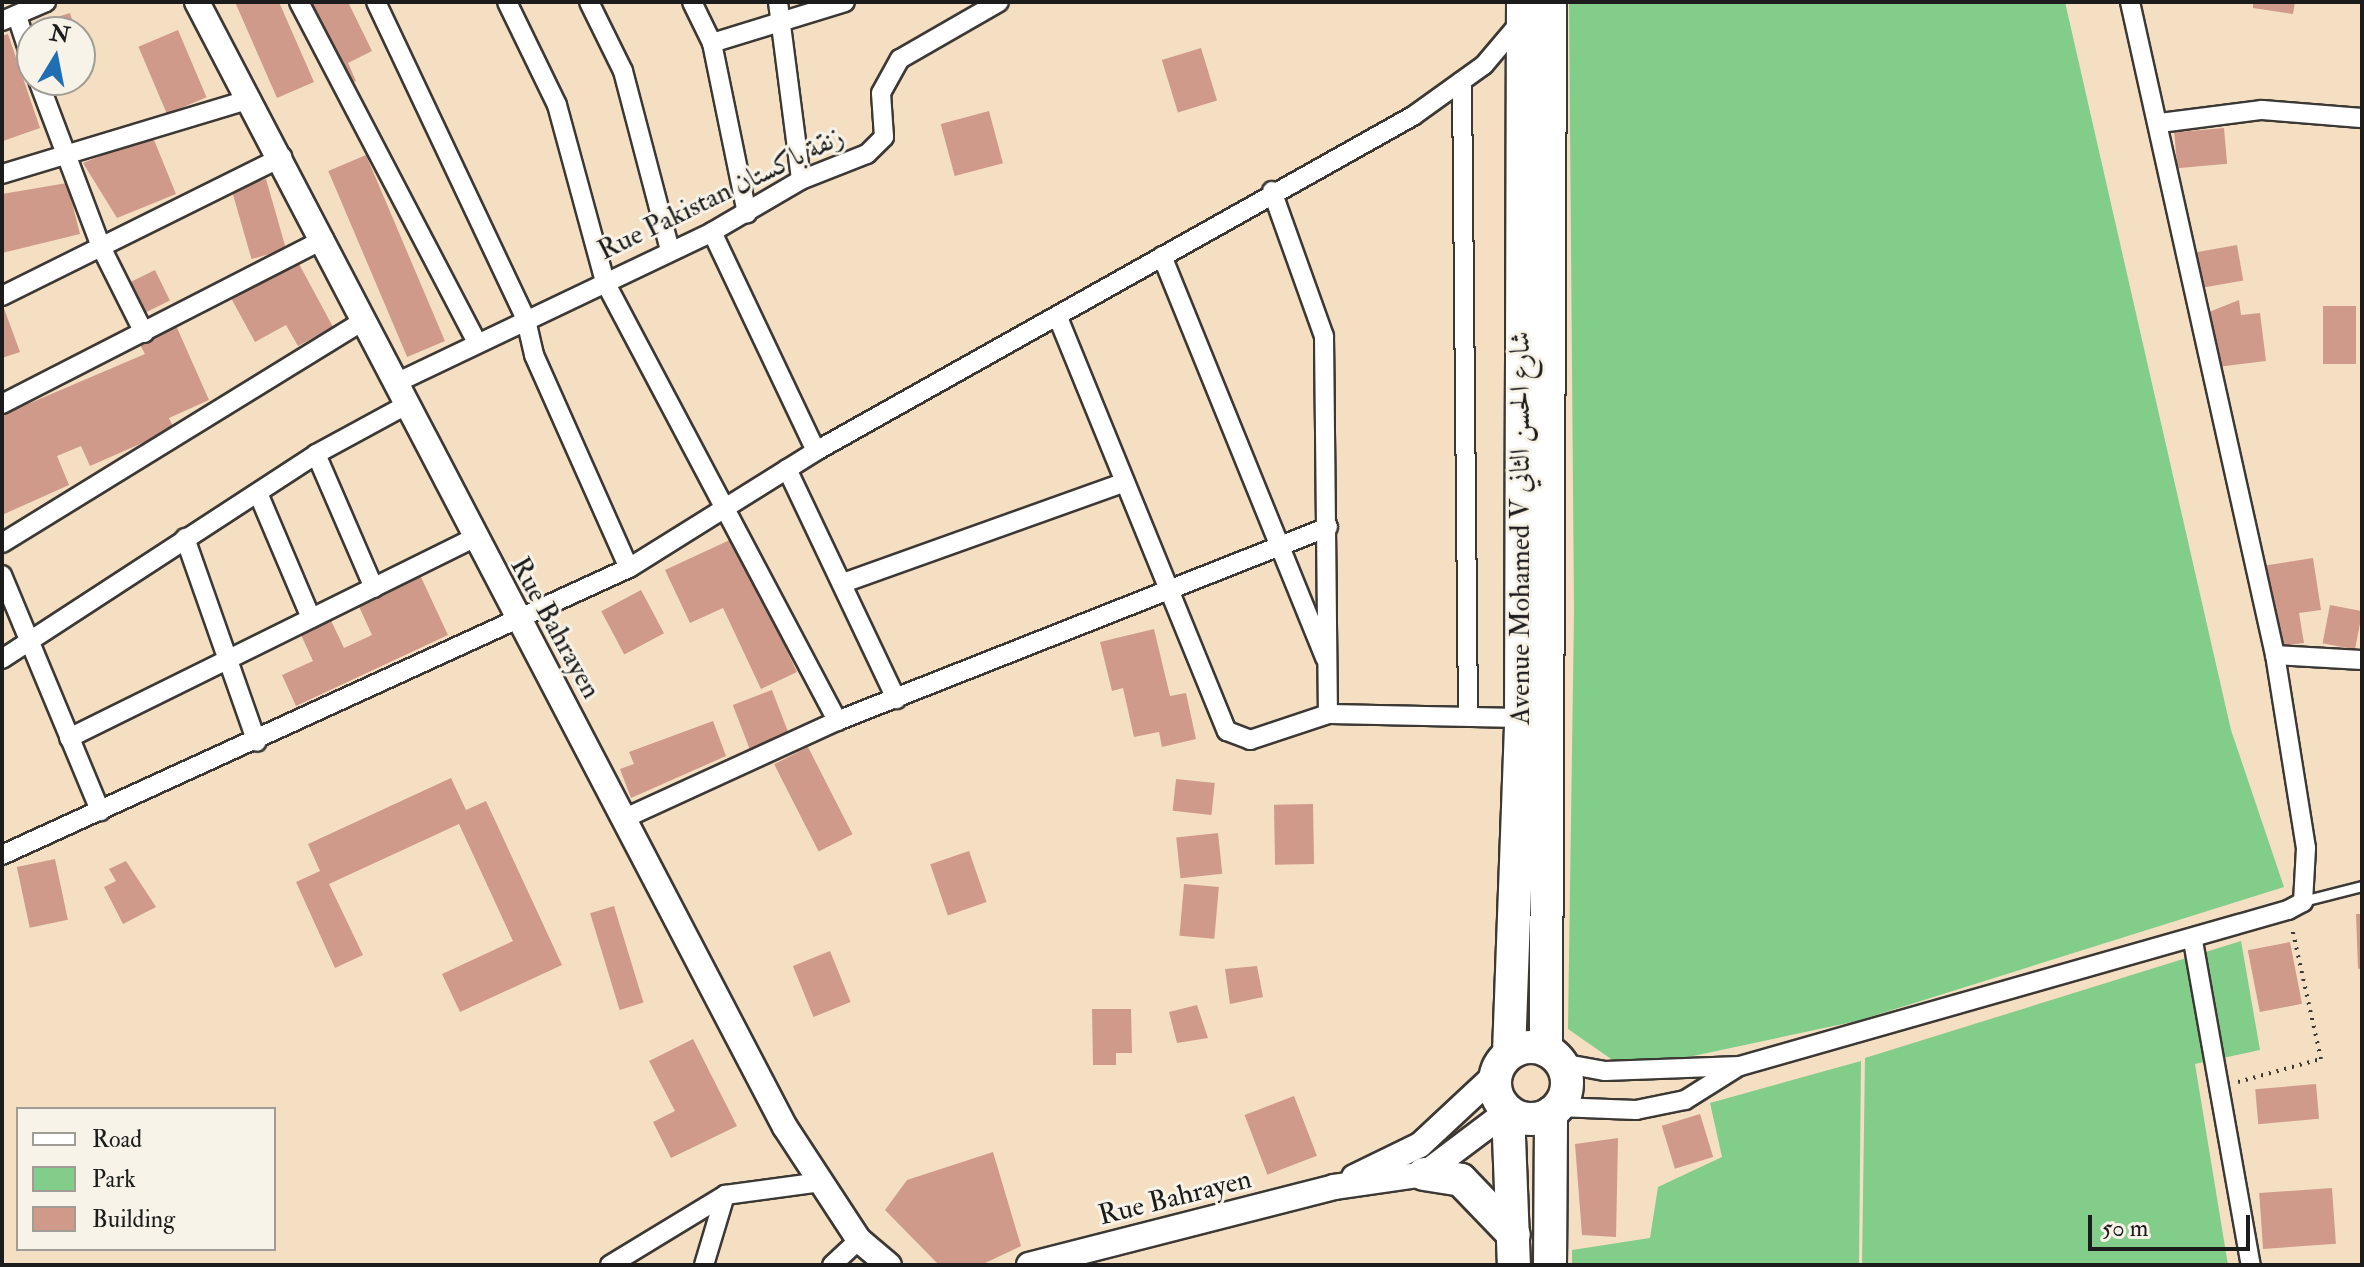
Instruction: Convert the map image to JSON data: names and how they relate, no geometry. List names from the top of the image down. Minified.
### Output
{"streets":{"highway":["Avenue Mohamed V شارع الحسن الثاني"],"street":["Rue Pakistan زنقة باكستان","Rue Bahrayen"]},"crossings":[["Rue Pakistan زنقة باكستان","Rue Bahrayen"],["Avenue Mohamed V شارع الحسن الثاني","Rue Bahrayen"]],"legend":["Road","Park","Building"],"scale_bar":"50 m","north":"top"}
